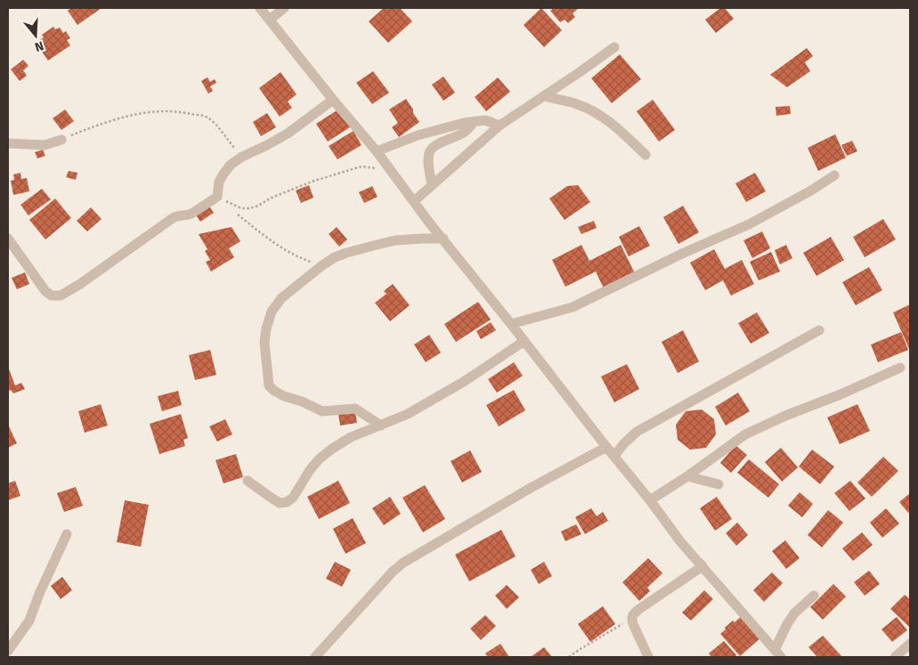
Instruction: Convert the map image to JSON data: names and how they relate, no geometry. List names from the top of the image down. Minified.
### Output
{"north":"bottom"}
